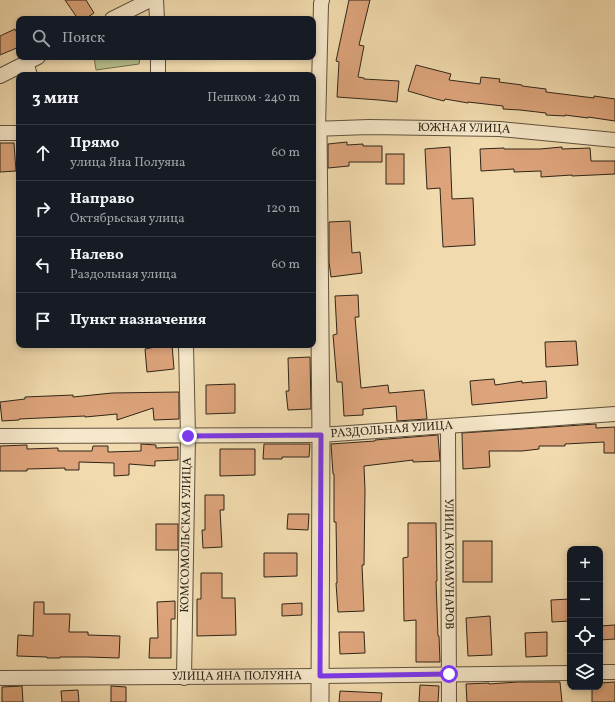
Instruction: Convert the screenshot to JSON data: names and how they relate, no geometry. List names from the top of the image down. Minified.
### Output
{"streets":{"street":["ЮЖНАЯ УЛИЦА","РАЗДОЛЬНАЯ УЛИЦА","КОМСОМОЛЬСКАЯ УЛИЦА","УЛИЦА КОММУНАРОВ","УЛИЦА ЯНА ПОЛУЯНА"]},"crossings":[["РАЗДОЛЬНАЯ УЛИЦА","КОМСОМОЛЬСКАЯ УЛИЦА"],["РАЗДОЛЬНАЯ УЛИЦА","УЛИЦА КОММУНАРОВ"],["КОМСОМОЛЬСКАЯ УЛИЦА","УЛИЦА ЯНА ПОЛУЯНА"],["УЛИЦА КОММУНАРОВ","УЛИЦА ЯНА ПОЛУЯНА"]],"page":{"search":"Поиск","heading":["3 мин","Пешком · 240 m"],"list":[["Прямо","улица Яна Полуяна","60 m"],["Направо","Октябрьская улица","120 m"],["Налево","Раздольная улица","60 m"],"Пункт назначения"],"map_buttons":["+","−"]}}
